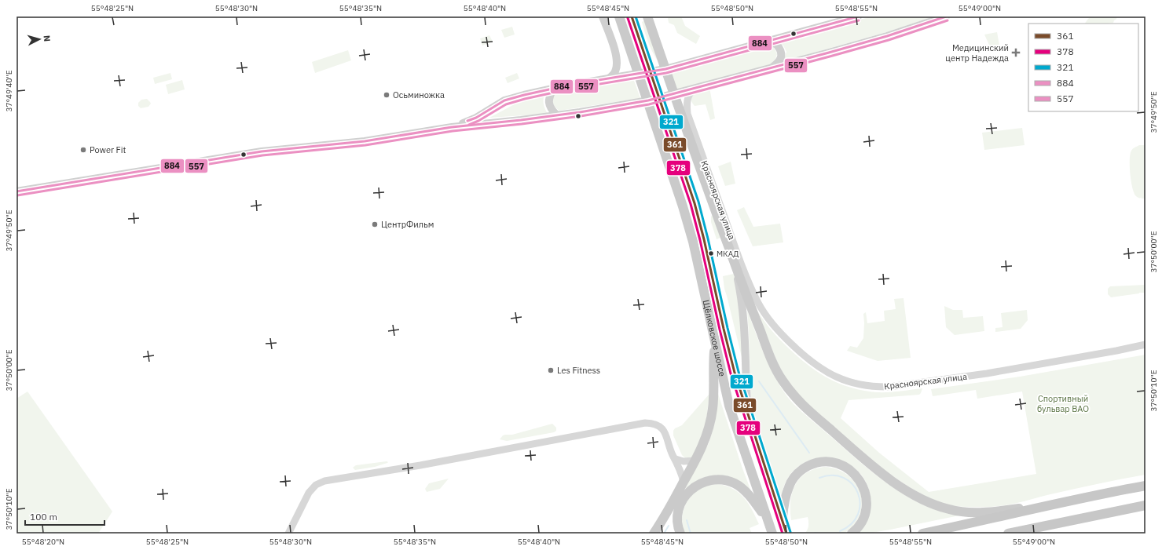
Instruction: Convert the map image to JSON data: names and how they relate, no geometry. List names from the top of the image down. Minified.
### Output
{"streets":{"main road":["Щёлковское шоссе"],"street":["Красноярская улица"]},"parks":["Спортивный бульвар ВАО"],"places":{"health":["Медицинский центр Надежда"],"other":["Осьминожка","Power Fit","ЦентрФильм","МКАД","Les Fitness"]},"lines":["transit line 361","transit line 321","transit line 884","transit line 378","transit line 557"],"legend":["361","378","321","884","557"],"scale_bar":"100 m","north":"right","coordinates":["55°48'25\"N","55°48'30\"N","55°48'35\"N","55°48'40\"N","55°48'45\"N","55°48'50\"N","55°48'55\"N","55°49'00\"N","37°49'40\"E","37°49'50\"E","37°50'00\"E","37°50'10\"E","55°48'20\"N"]}
